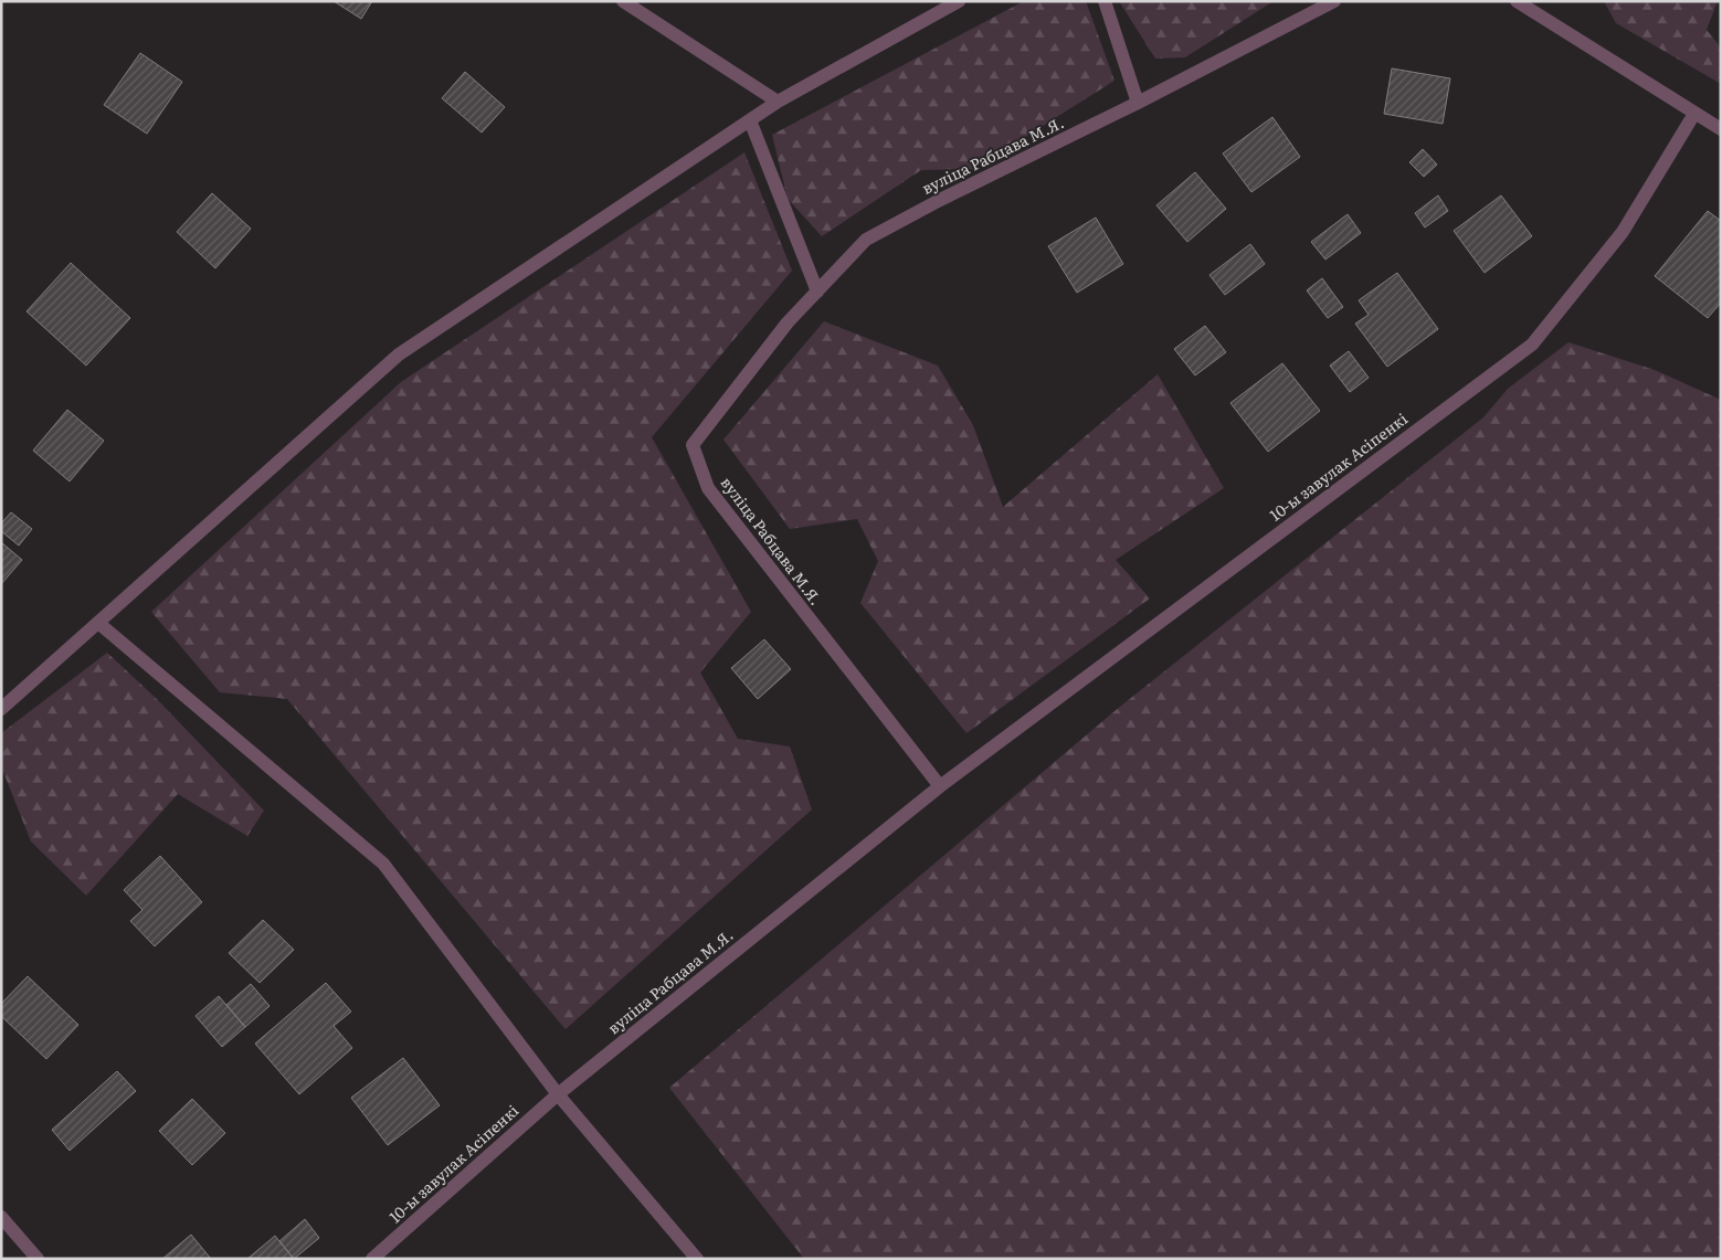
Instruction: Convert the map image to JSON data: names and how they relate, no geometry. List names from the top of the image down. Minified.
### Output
{"streets":{"street":["вуліца Рабцава М.Я.","10-ы завулак Асіпенкі"]},"crossings":[["вуліца Рабцава М.Я.","10-ы завулак Асіпенкі"]]}
